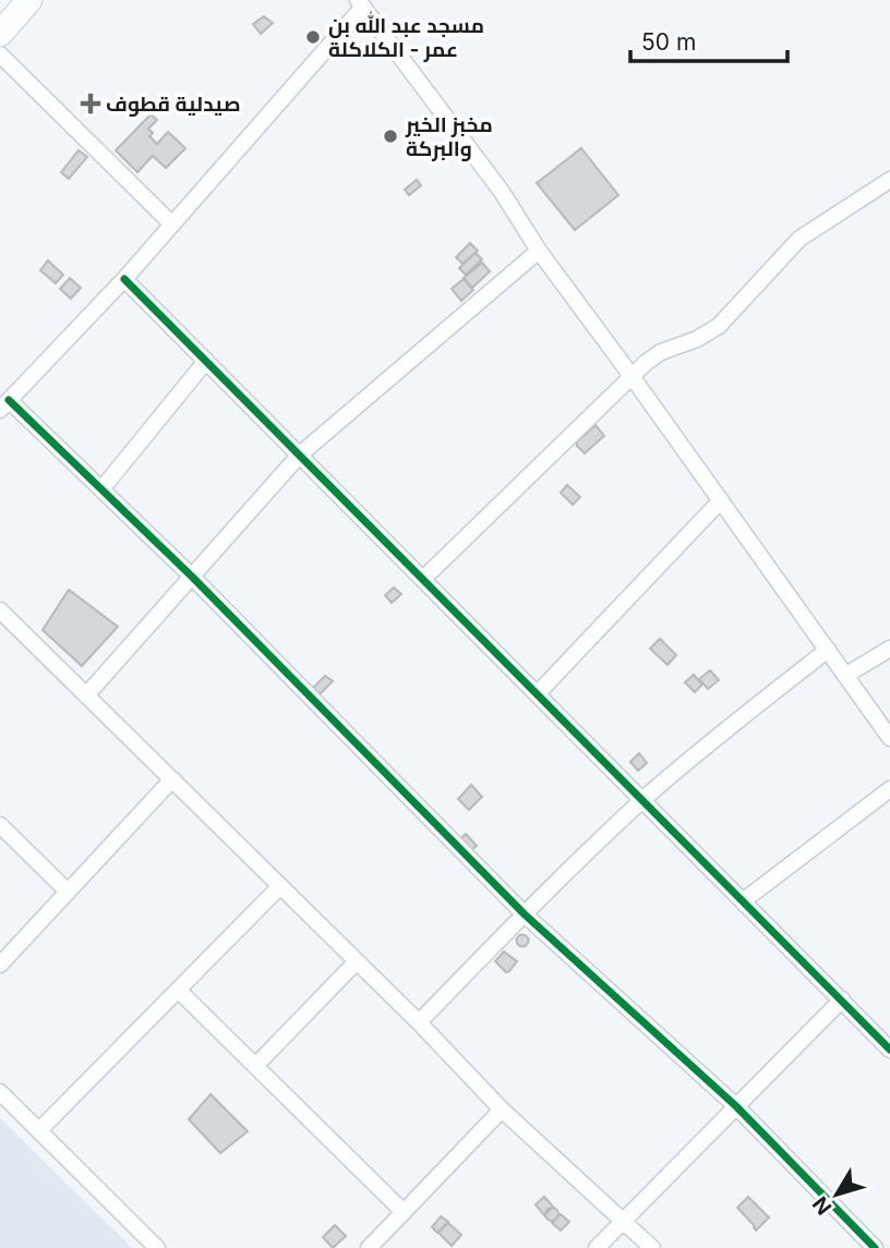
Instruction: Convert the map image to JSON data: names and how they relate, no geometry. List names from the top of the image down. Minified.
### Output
{"places":{"other":["مسجد عبد الله بن عمر - الكلاكلة","مخبز الخير والبركة"],"health":["صيدلية قطوف"]},"scale_bar":"50 m","north":"bottom left"}
